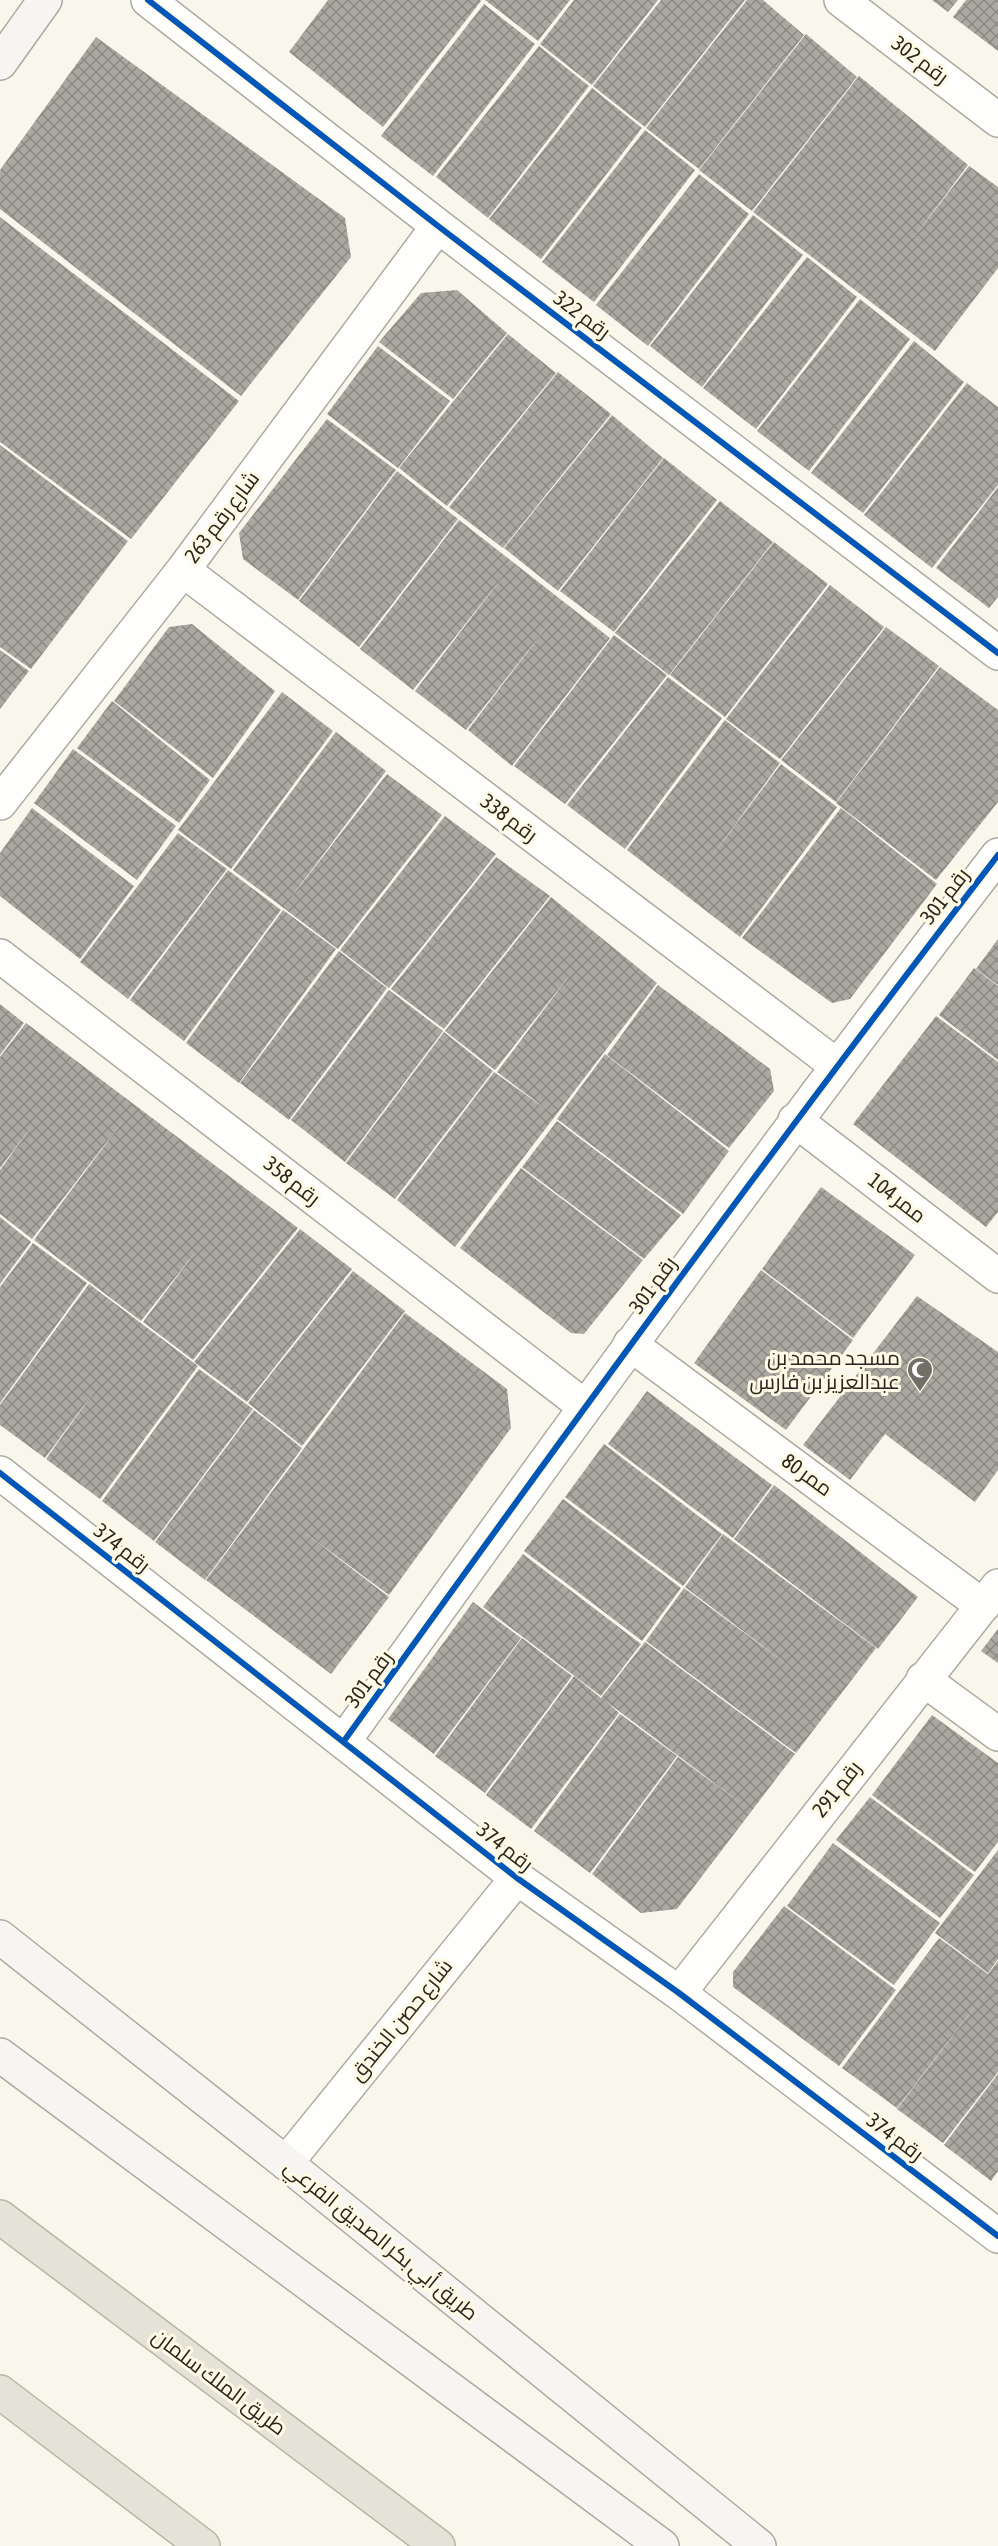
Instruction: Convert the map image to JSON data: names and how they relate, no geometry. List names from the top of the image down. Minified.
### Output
{"streets":{"highway":["طريق الملك سلمان"],"main road":["طريق أبي بكر الصديق الفرعي"],"street":["رقم 302","رقم 322","شارع رقم 263","رقم 338","رقم 301","رقم 358","ممر 104","ممر 80","رقم 374","رقم 291","شارع حصن الخندق"]},"crossings":[["رقم 322","شارع رقم 263"],["شارع رقم 263","رقم 338"],["رقم 338","رقم 301"],["رقم 301","رقم 358"],["رقم 301","ممر 104"],["رقم 301","ممر 80"],["رقم 301","رقم 374"],["ممر 80","رقم 291"],["رقم 374","رقم 291"],["رقم 374","شارع حصن الخندق"],["شارع حصن الخندق","طريق أبي بكر الصديق الفرعي"]],"places":{"mosque":["مسجد محمد بن عبدالعزيز بن فارس"]}}
